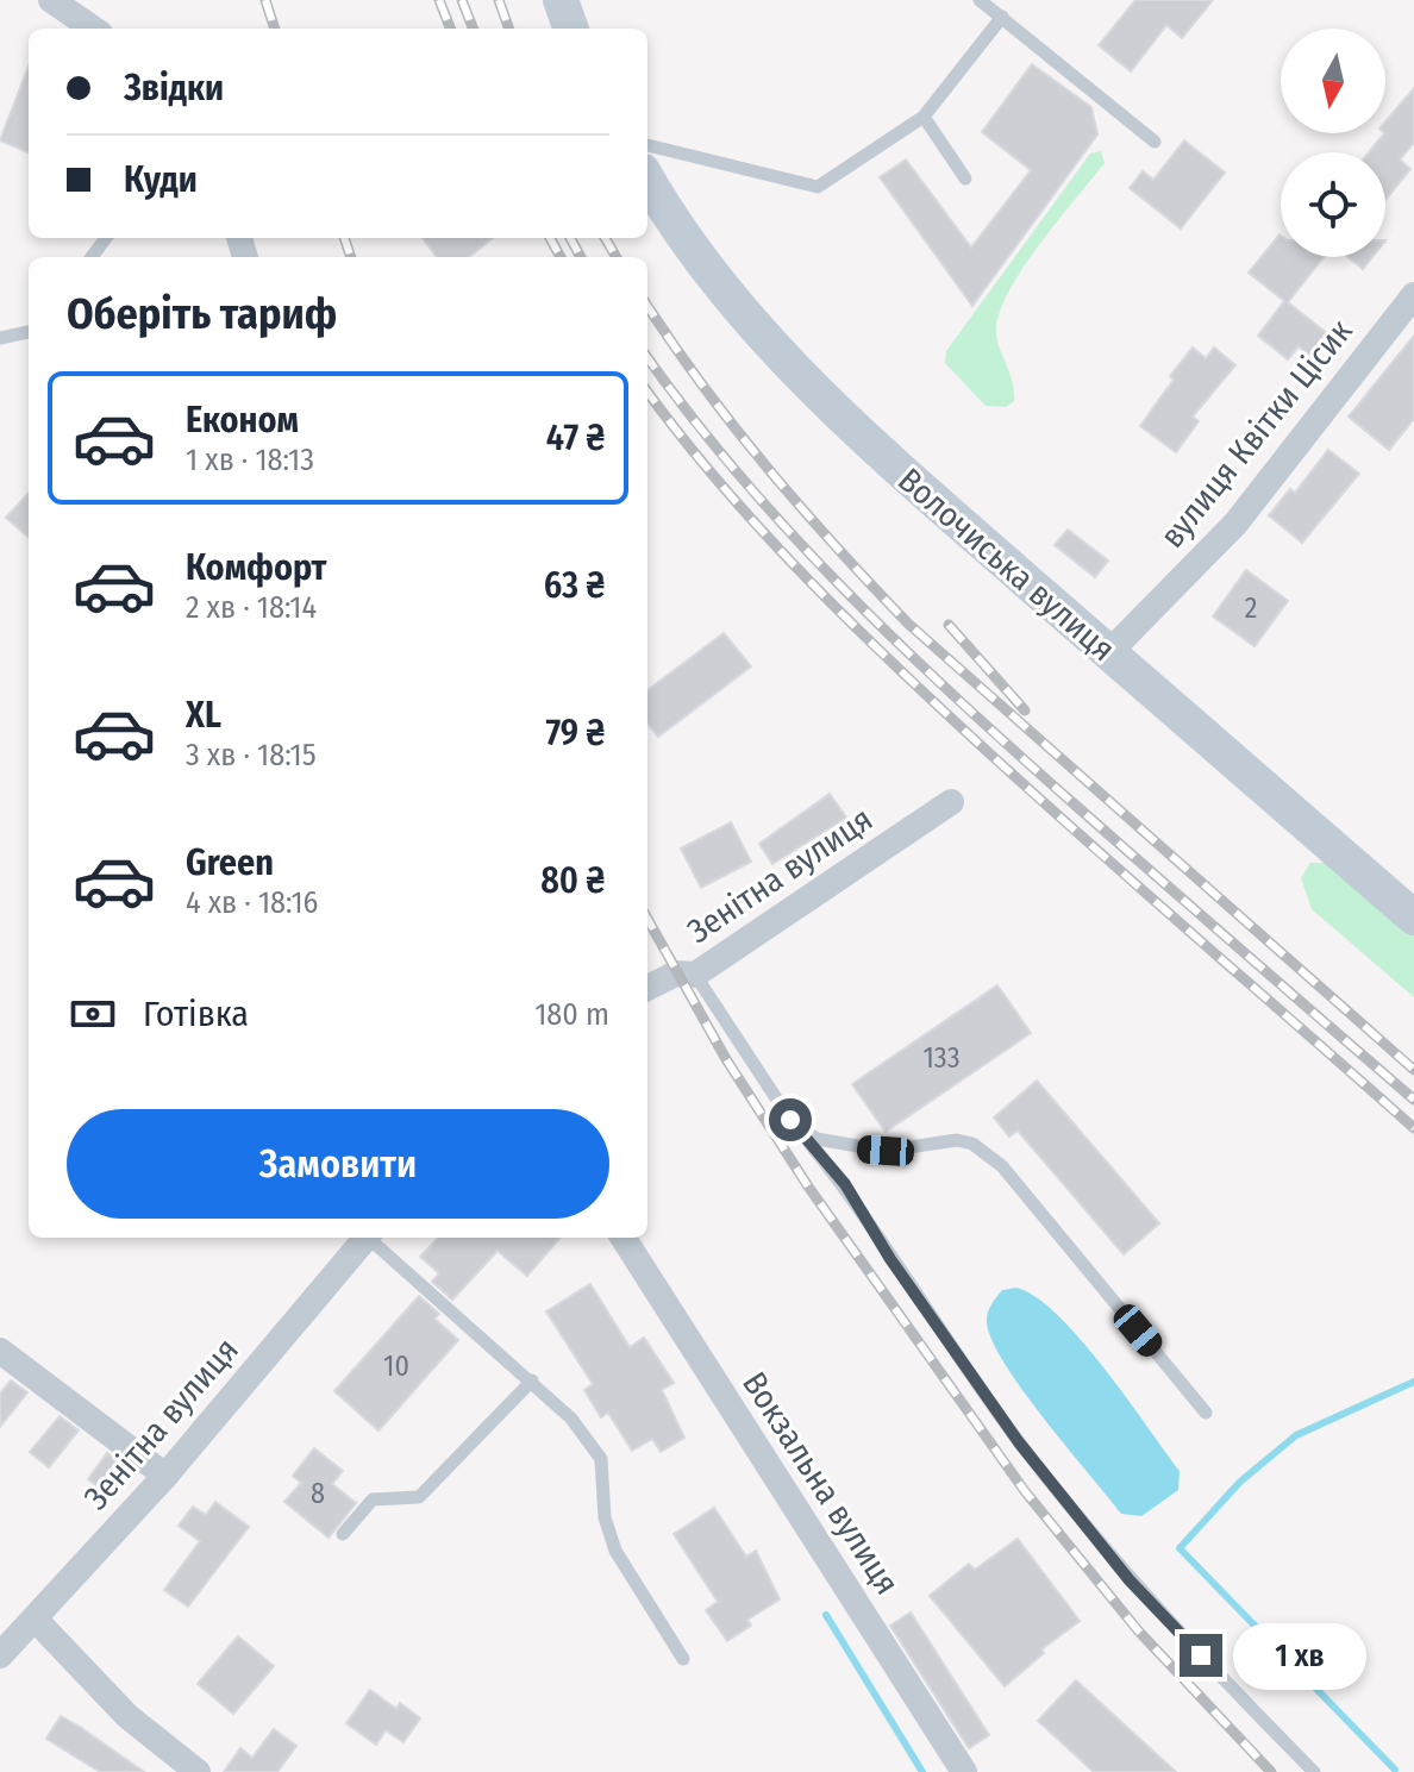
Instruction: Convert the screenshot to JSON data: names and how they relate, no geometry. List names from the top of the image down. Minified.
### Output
{"streets":{"main road":["Волочиська вулиця"],"street":["вулиця Квітки Цісик","Зенітна вулиця","Вокзальна вулиця"]},"crossings":[["вулиця Квітки Цісик","Волочиська вулиця"]],"house_numbers":["2","133","10","8"],"north":"bottom","page":{"banner":["Звідки","Куди"],"heading":"Оберіть тариф","list":[{"name":"Економ","note":"1 хв · 18:13","value":"47 ₴"},{"name":"Комфорт","note":"2 хв · 18:14","value":"63 ₴"},{"name":"XL","note":"3 хв · 18:15","value":"79 ₴"},{"name":"Green","note":"4 хв · 18:16","value":"80 ₴"}],"pay":["Готівка","180 m"],"buttons":"Замовити","bubble":"1 хв"}}
